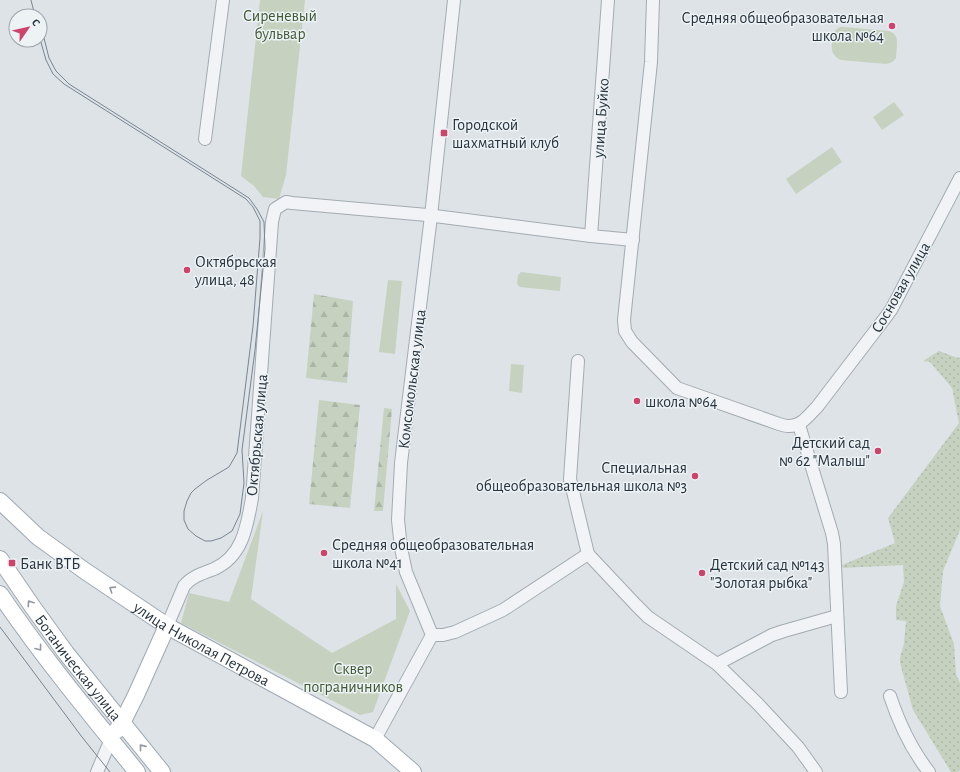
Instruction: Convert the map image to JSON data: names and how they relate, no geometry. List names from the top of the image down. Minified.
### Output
{"streets":{"main road":["улица Николая Петрова","Ботаническая улица"],"street":["улица Буйко","Сосновая улица","Комсомольская улица","Октябрьская улица"]},"crossings":[["Комсомольская улица","Октябрьская улица"],["Октябрьская улица","улица Николая Петрова"]],"one_way":["улица Николая Петрова"],"parks":["Сиреневый бульвар","Сквер пограничников"],"places":{"other":["Средняя общеобразовательная школа №64","Октябрьская улица, 48","школа №64","Детский сад № 62 \"Малыш\"","Специальная общеобразовательная школа №3","Средняя общеобразовательная школа №41","Детский сад №143 \"Золотая рыбка\""],"transit":["Городской шахматный клуб","Банк ВТБ"]},"north":"top right"}
